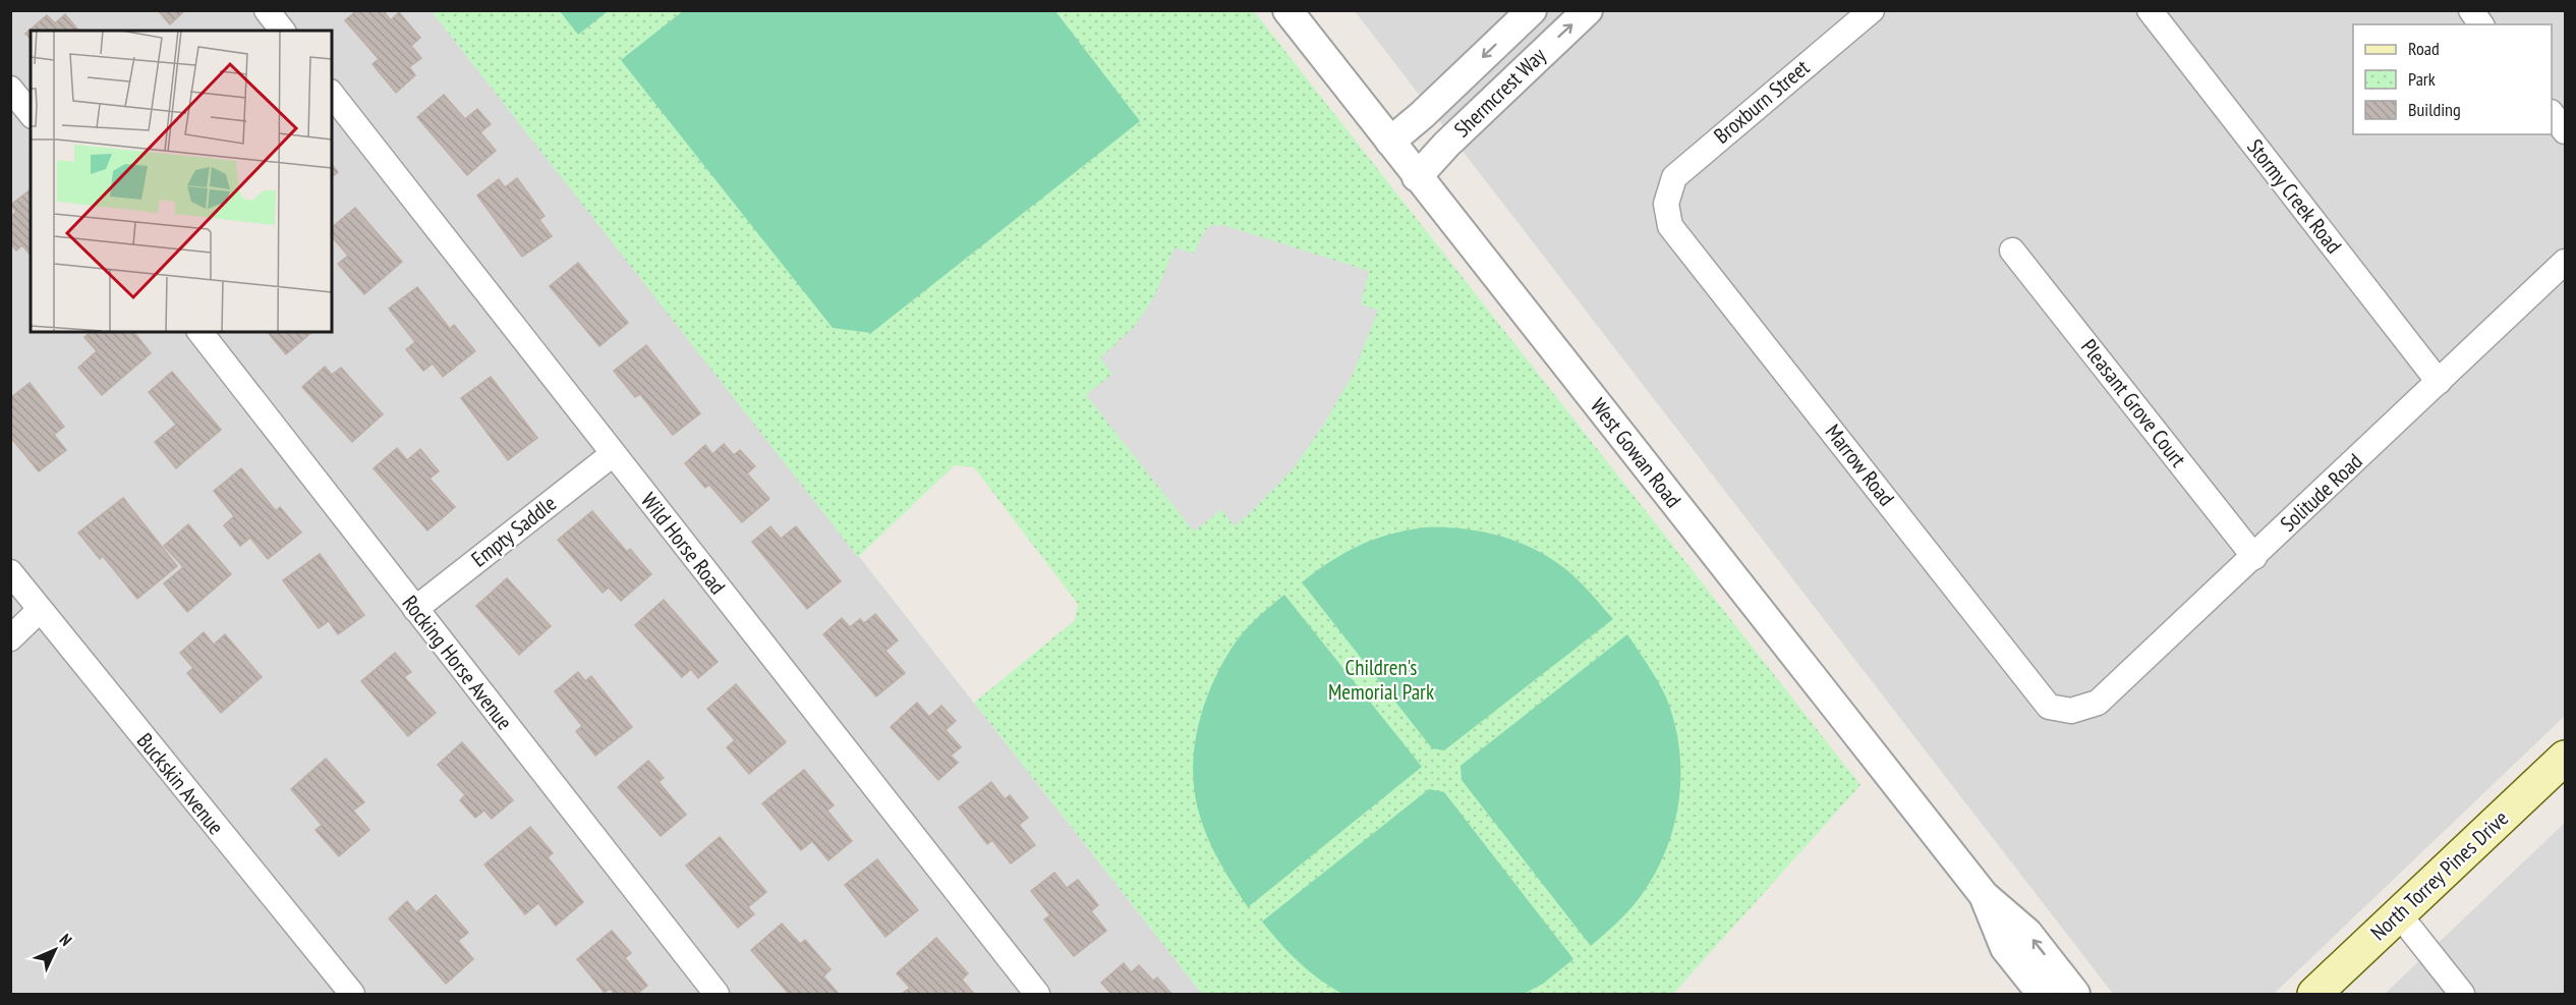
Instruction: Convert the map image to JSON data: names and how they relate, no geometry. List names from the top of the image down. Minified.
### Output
{"streets":{"main road":["North Torrey Pines Drive"],"street":["Shermcrest Way","Broxburn Street","Stormy Creek Road","Pleasant Grove Court","West Gowan Road","Marrow Road","Solitude Road","Empty Saddle","Wild Horse Road","Rocking Horse Avenue","Buckskin Avenue"]},"crossings":[["Shermcrest Way","West Gowan Road"],["Broxburn Street","Marrow Road"],["Stormy Creek Road","Solitude Road"],["Pleasant Grove Court","Solitude Road"],["Marrow Road","Solitude Road"],["Empty Saddle","Wild Horse Road"],["Empty Saddle","Rocking Horse Avenue"]],"parks":["Children's Memorial Park"],"legend":["Road","Park","Building"],"north":"top right"}
